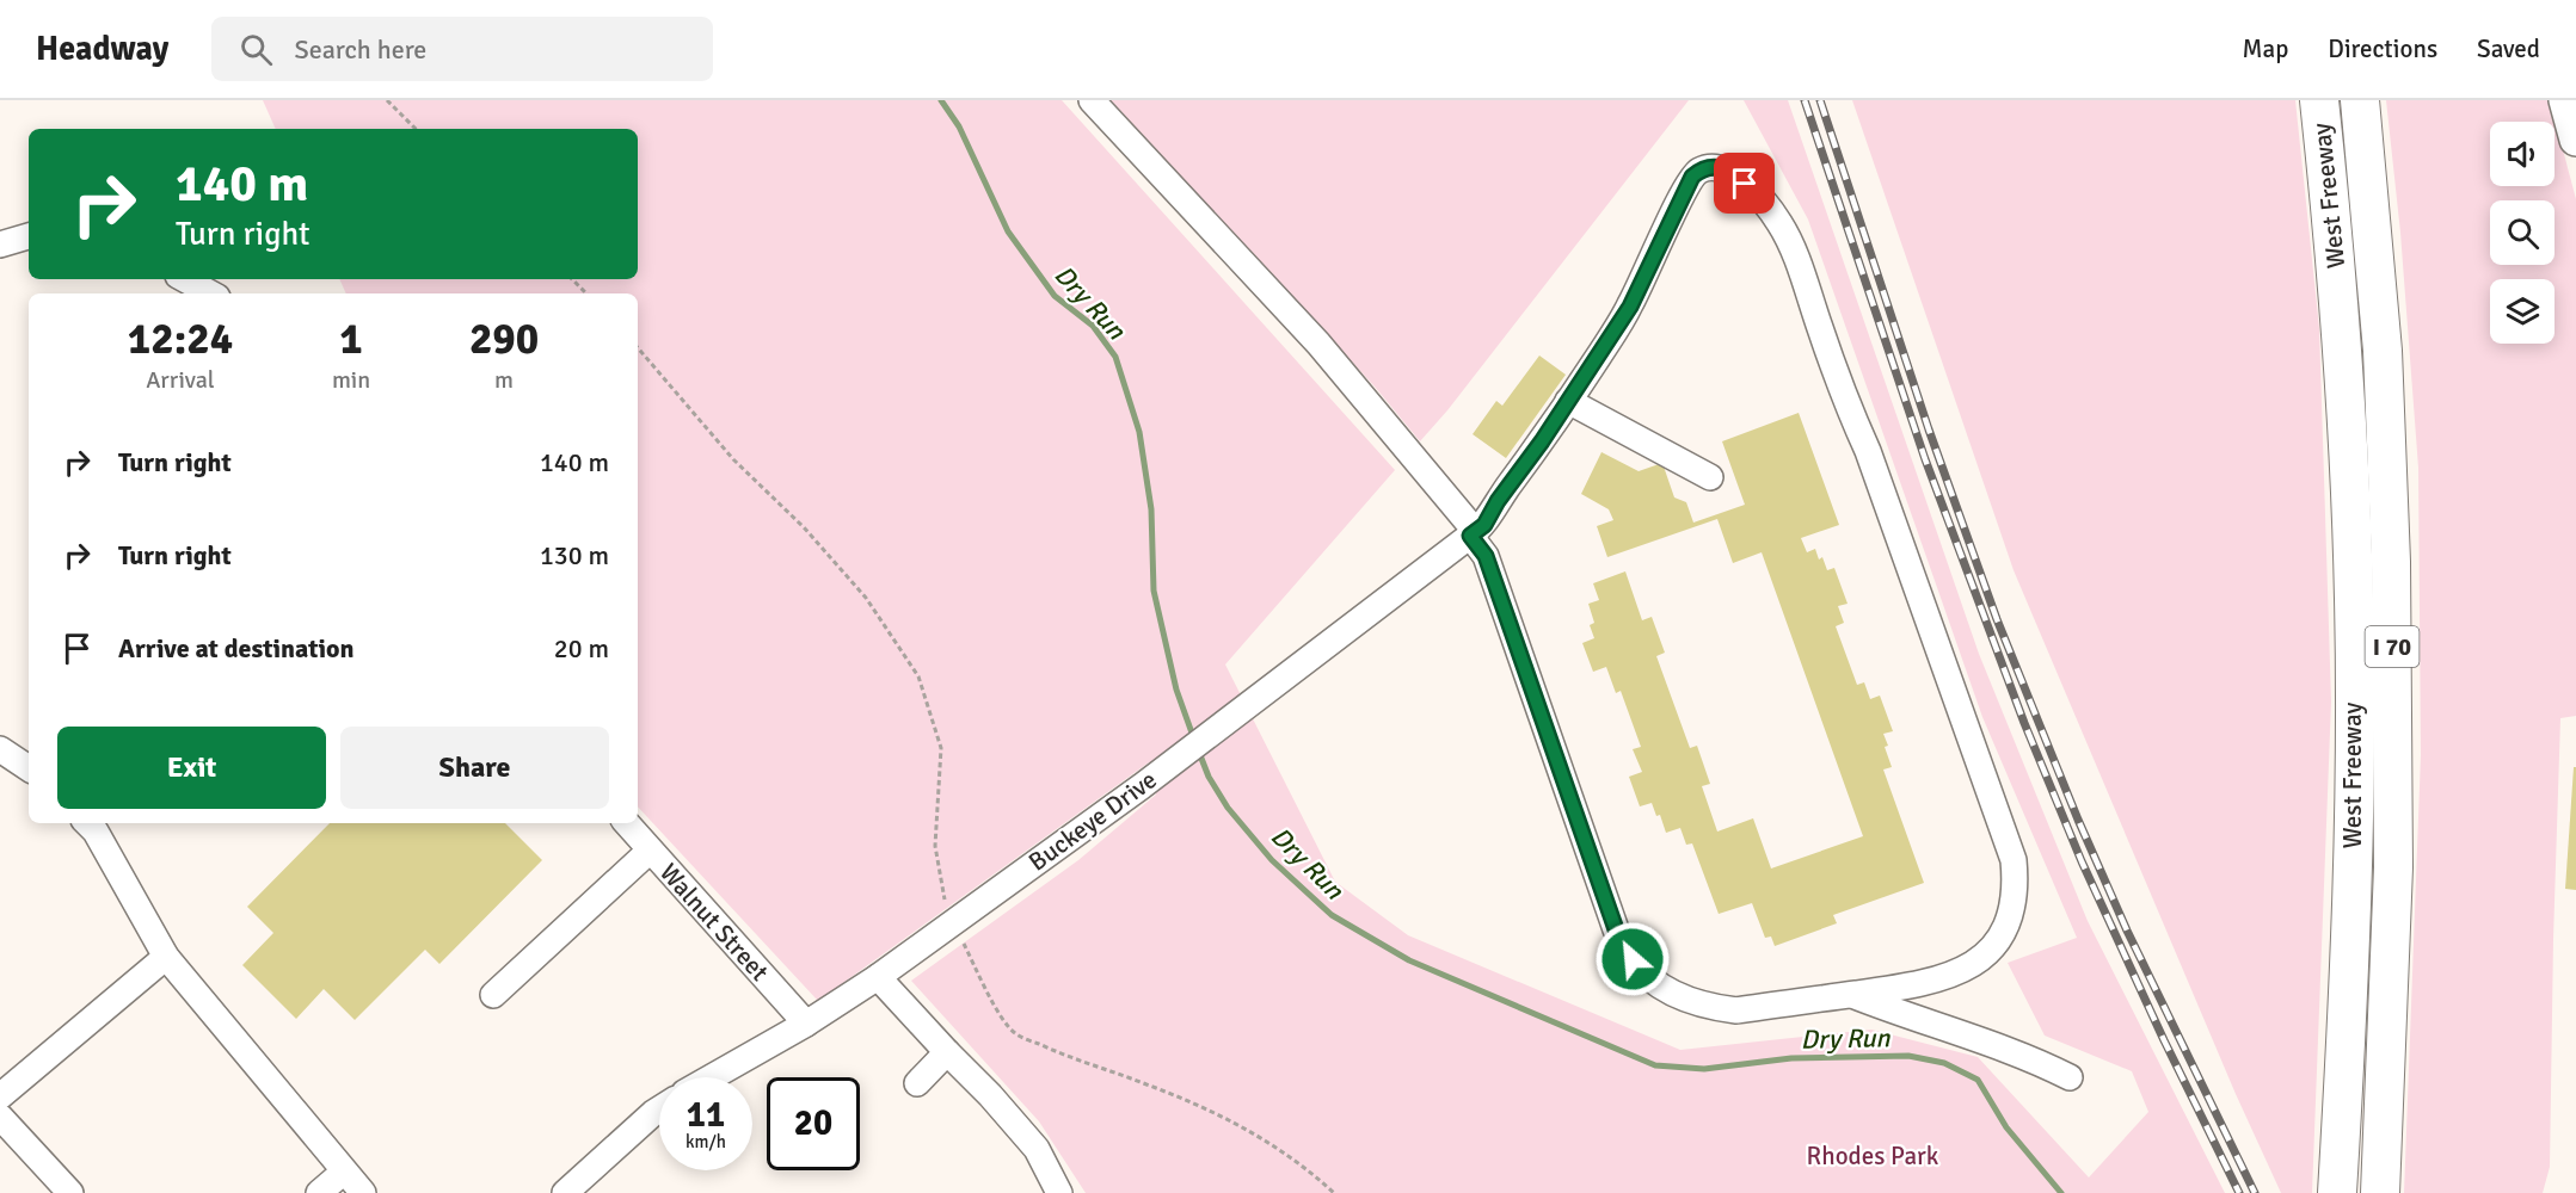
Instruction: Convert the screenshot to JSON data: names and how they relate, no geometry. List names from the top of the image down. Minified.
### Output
{"streets":{"highway":["West Freeway","I 70"],"lane":["Buckeye Drive","Walnut Street"]},"crossings":[["Buckeye Drive","Walnut Street"]],"water":["Dry Run"],"parks":["Rhodes Park"],"page":{"header":"Headway","search":"Search here","nav":["Map","Directions","Saved"],"turn":["140 m","Turn right"],"eta":["12:24","Arrival","1","min","290","m"],"list":[{"name":"Turn right","value":"140 m"},{"name":"Turn right","value":"130 m"},{"name":"Arrive at destination","value":"20 m"}],"buttons":["Exit","Share"],"speed":"11 km/h","limit":"20"}}
